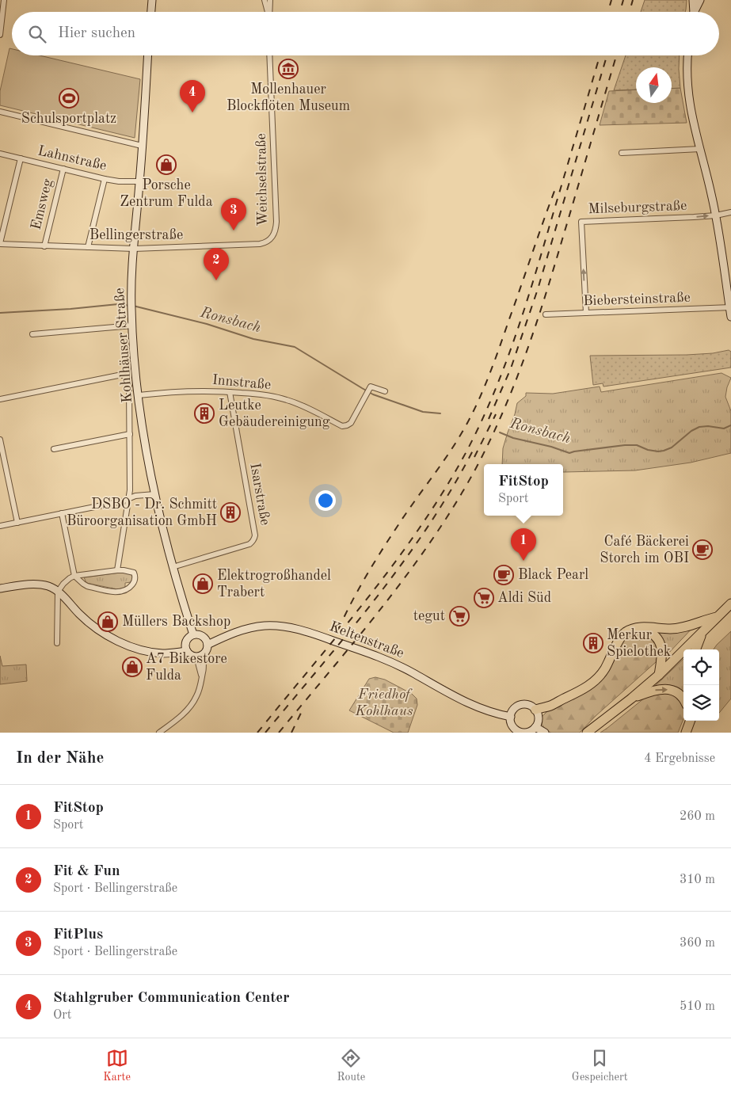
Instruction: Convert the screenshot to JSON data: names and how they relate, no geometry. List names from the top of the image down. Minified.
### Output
{"streets":{"main road":["Kohlhäuser Straße","Keltenstraße"],"street":["Lahnstraße","Weichselstraße","Emsweg","Milseburgstraße","Bellingerstraße","Biebersteinstraße","Innstraße","Isarstraße"]},"crossings":[["Lahnstraße","Emsweg"],["Lahnstraße","Kohlhäuser Straße"],["Weichselstraße","Bellingerstraße"],["Emsweg","Bellingerstraße"],["Milseburgstraße","Biebersteinstraße"],["Bellingerstraße","Kohlhäuser Straße"],["Kohlhäuser Straße","Innstraße"],["Kohlhäuser Straße","Isarstraße"],["Kohlhäuser Straße","Keltenstraße"],["Innstraße","Isarstraße"]],"water":["Ronsbach"],"parks":["Friedhof Kohlhaus"],"places":{"museum":["Mollenhauer Blockflöten Museum"],"sports":["Schulsportplatz"],"shop":["Porsche Zentrum Fulda","Elektrogroßhandel Trabert","Müllers Backshop","A7 Bikestore Fulda"],"building":["Leutke Gebäudereinigung","DSBO - Dr. Schmitt Büroorganisation GmbH","Merkur Spielothek"],"cafe":["Café Bäckerei Storch im OBI","Black Pearl"],"supermarket":["Aldi Süd","tegut"]},"north":"top","page":{"search":"Hier suchen","pins":["4","3","2","1"],"popup":["FitStop","Sport"],"heading":["In der Nähe","4 Ergebnisse"],"list":[{"mark":"1","name":"FitStop","note":"Sport","value":"260 m"},{"mark":"2","name":"Fit & Fun","note":"Sport · Bellingerstraße","value":"310 m"},{"mark":"3","name":"FitPlus","note":"Sport · Bellingerstraße","value":"360 m"},{"mark":"4","name":"Stahlgruber Communication Center","note":"Ort","value":"510 m"}],"nav":["Karte","Route","Gespeichert"]}}
